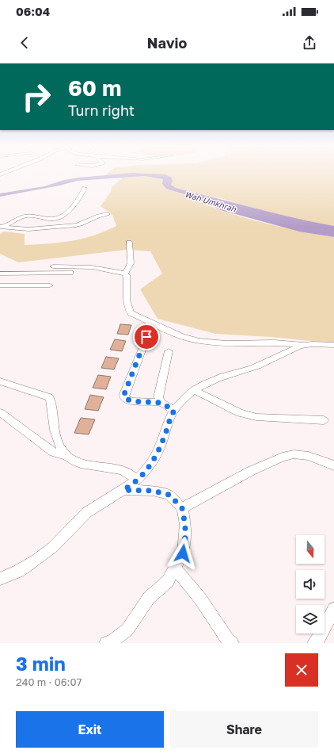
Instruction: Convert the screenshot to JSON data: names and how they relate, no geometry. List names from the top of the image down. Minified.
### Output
{"water":["Wah Umkhrah"],"north":"bottom","page":{"status":"06:04","header":"Navio","turn":["60 m","Turn right"],"heading":["3 min","240 m · 06:07"],"buttons":["Exit","Share"]}}
